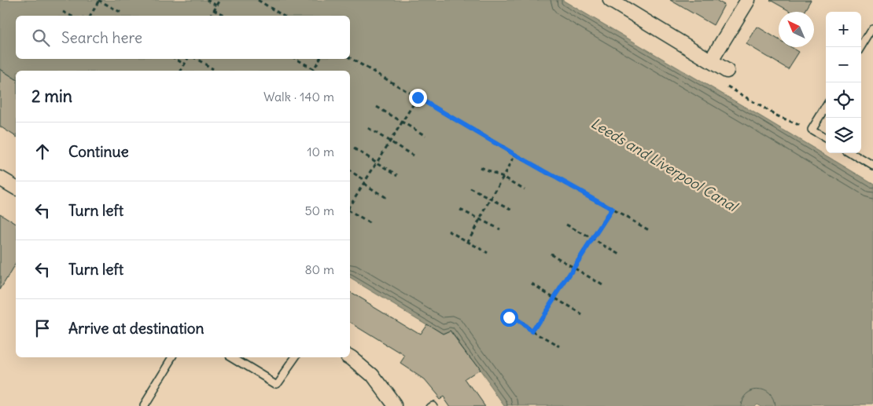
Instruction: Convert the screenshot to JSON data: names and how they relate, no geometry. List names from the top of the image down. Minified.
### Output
{"water":["Leeds and Liverpool Canal"],"north":"top left","page":{"map_buttons":["+","−"],"search":"Search here","heading":["2 min","Walk · 140 m"],"list":[["Continue","10 m"],["Turn left","50 m"],["Turn left","80 m"],"Arrive at destination"]}}
